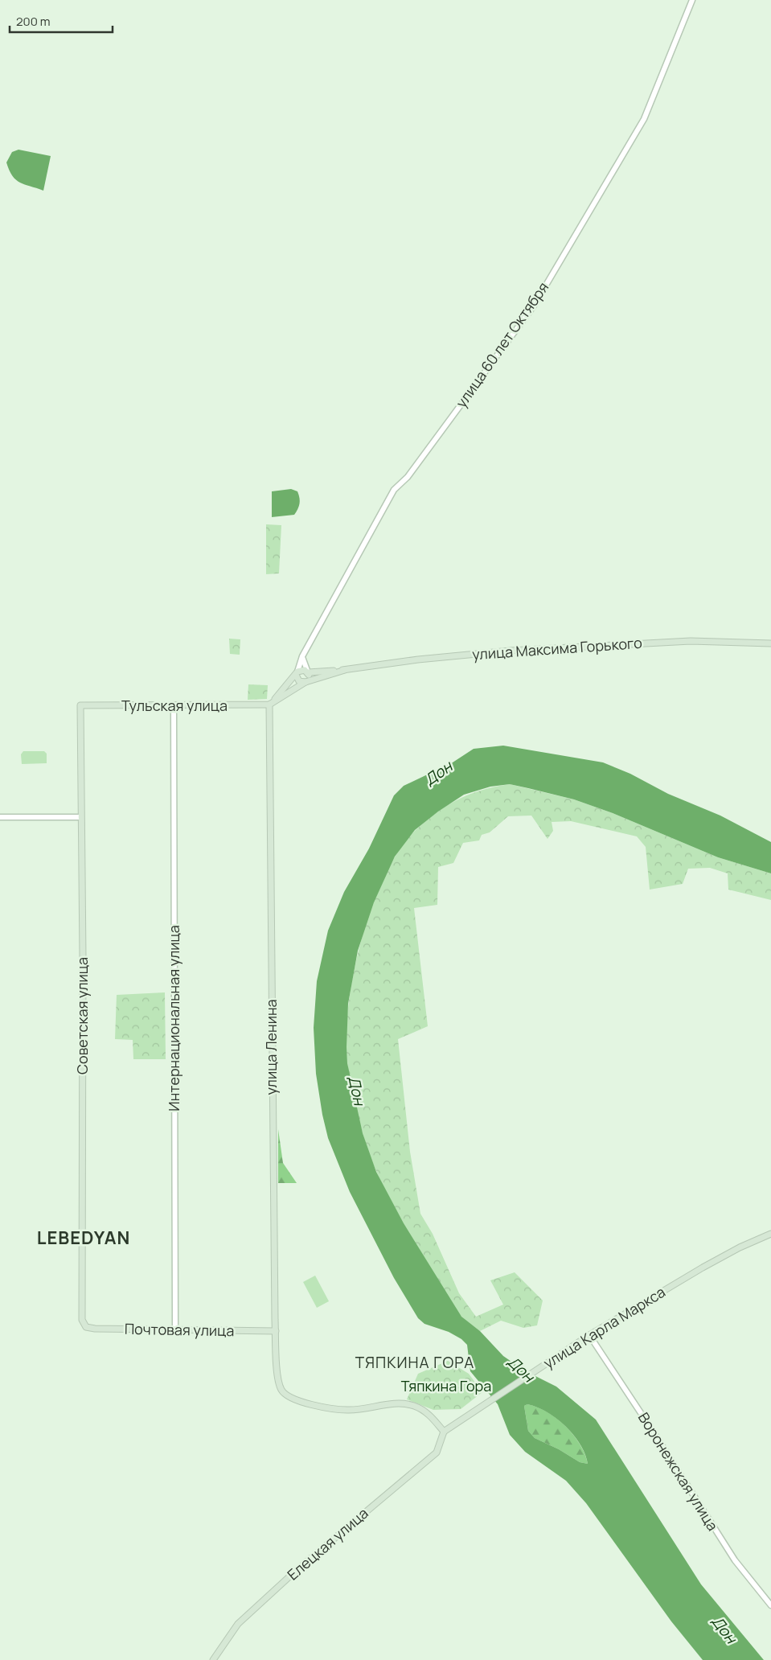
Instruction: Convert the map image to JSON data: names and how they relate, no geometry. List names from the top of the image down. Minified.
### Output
{"streets":{"main road":["улица Максима Горького","Тульская улица","Советская улица","улица Ленина","улица Карла Маркса","Почтовая улица","Елецкая улица"],"street":["улица 60 лет Октября","Интернациональная улица","Воронежская улица"]},"crossings":[["улица 60 лет Октября","улица Максима Горького"],["Тульская улица","Советская улица"],["Тульская улица","Интернациональная улица"],["Тульская улица","улица Ленина"],["Советская улица","Почтовая улица"],["Интернациональная улица","Почтовая улица"],["улица Ленина","улица Карла Маркса"],["улица Ленина","Почтовая улица"],["улица Ленина","Елецкая улица"],["улица Карла Маркса","Воронежская улица"],["улица Карла Маркса","Елецкая улица"]],"districts":["LEBEDYAN","ТЯПКИНА ГОРА"],"water":["Дон"],"parks":["Тяпкина Гора"],"scale_bar":"200 m"}
